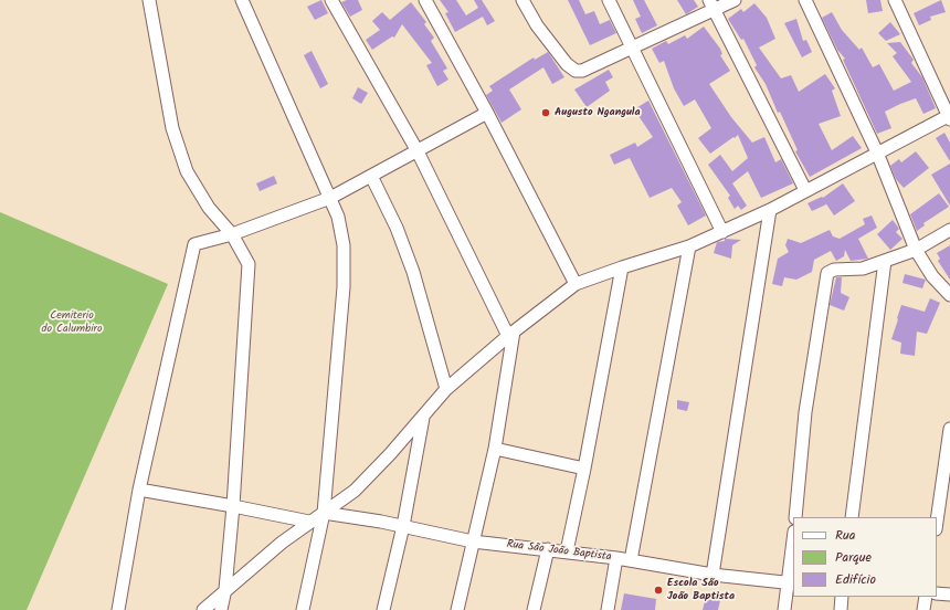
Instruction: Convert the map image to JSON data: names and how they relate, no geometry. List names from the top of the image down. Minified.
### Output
{"streets":{"street":["Rua São João Baptista"]},"parks":["Cemiterio do Calumbiro"],"places":["Augusto Ngangula","Escola São João Baptista"],"legend":["Rua","Parque","Edifício"]}
